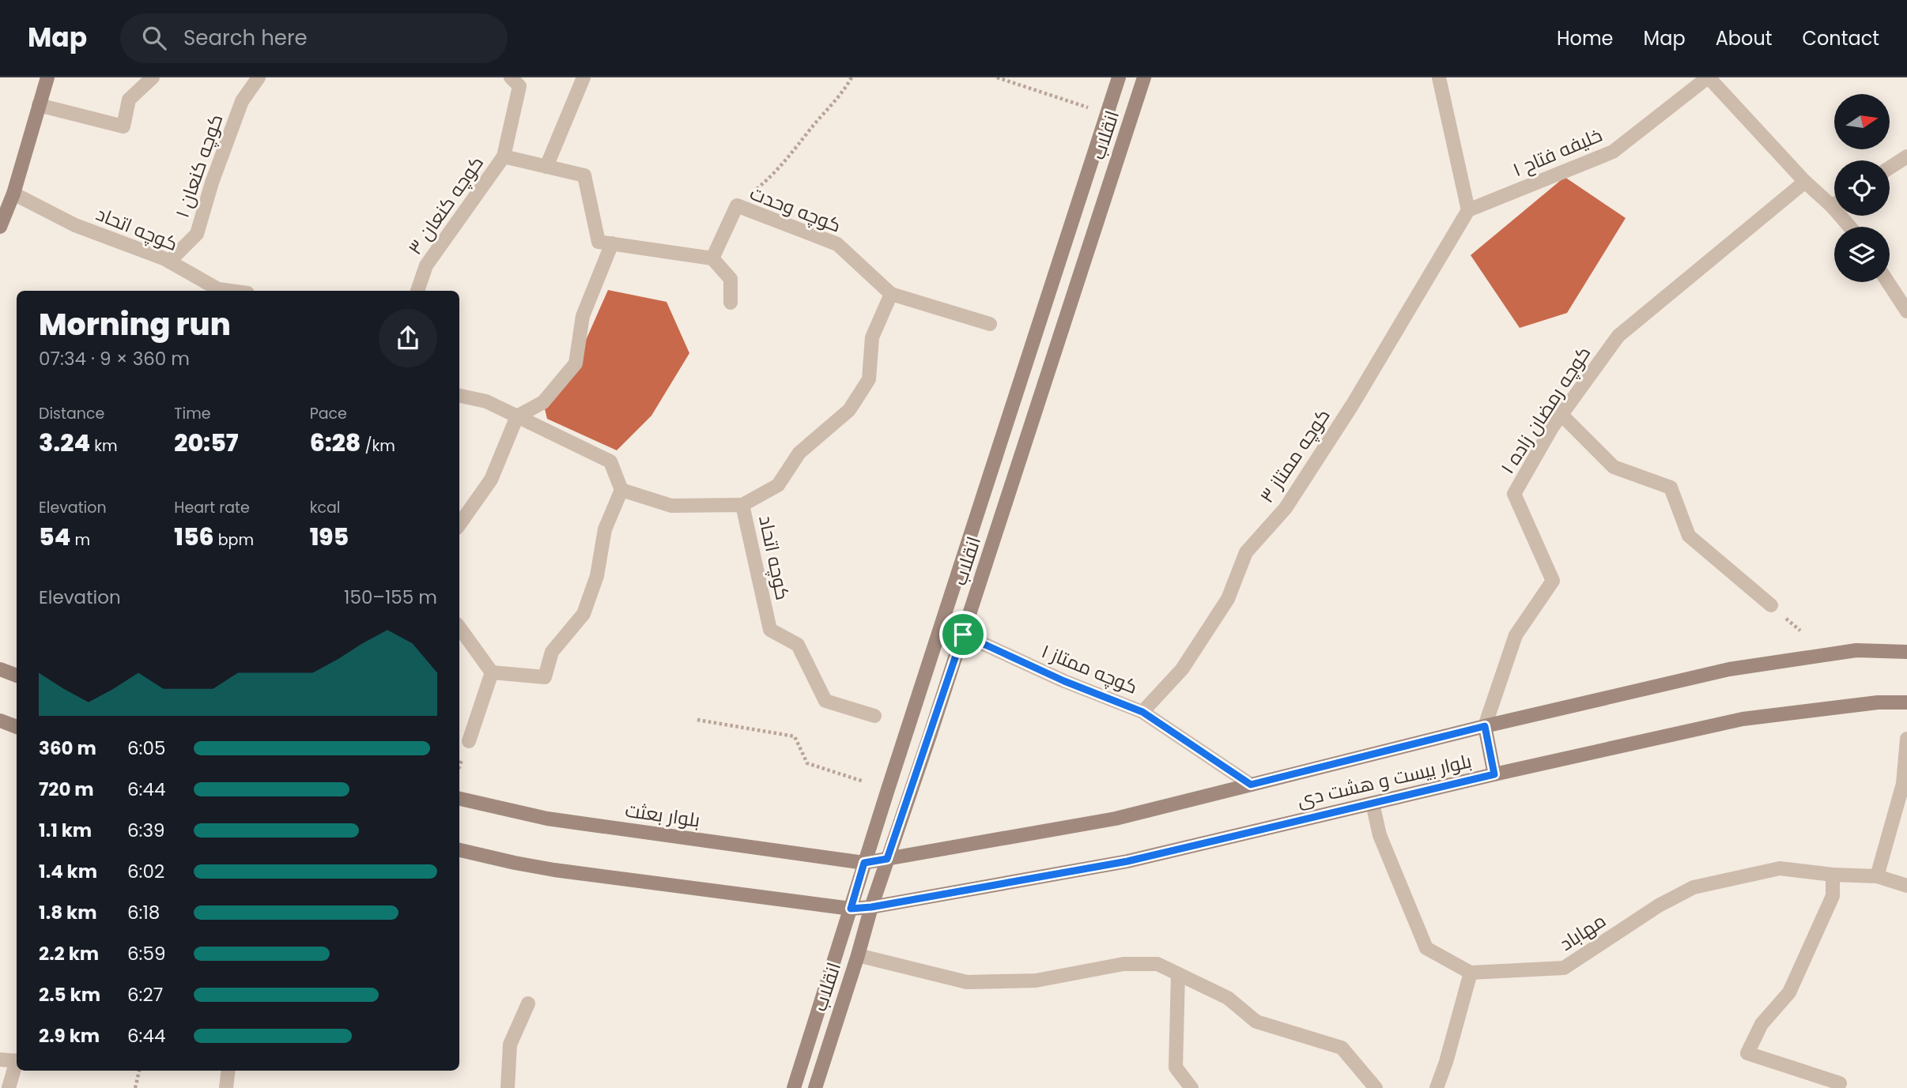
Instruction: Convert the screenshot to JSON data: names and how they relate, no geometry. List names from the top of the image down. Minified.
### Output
{"streets":{"main road":["انقلاب","بلوار بیست و هشت دی","بلوار بعثت"],"street":["خلیفه فتاح ۱","کوچه کنعان ۱","کوچه کنعان ۳","کوچه وحدت","کوچه اتحاد","کوچه رمضان زاده ۱","کوچه ممتاز ۳","کوچه ممتاز ۱","مهاباد"]},"crossings":[["انقلاب","کوچه ممتاز ۱"],["انقلاب","بلوار بیست و هشت دی"],["انقلاب","بلوار بعثت"],["خلیفه فتاح ۱","کوچه ممتاز ۳"],["کوچه کنعان ۱","کوچه اتحاد"],["کوچه رمضان زاده ۱","بلوار بیست و هشت دی"],["کوچه ممتاز ۳","کوچه ممتاز ۱"],["کوچه ممتاز ۱","بلوار بیست و هشت دی"],["بلوار بیست و هشت دی","بلوار بعثت"]],"north":"right","page":{"header":"Map","search":"Search here","nav":["Home","Map","About","Contact"],"heading":["Morning run","07:34 · 9 × 360 m"],"stats":[["Distance","3.24 km"],["Time","20:57"],["Pace","6:28 /km"],["Elevation","54 m"],["Heart rate","156 bpm"],["kcal","195"]],"chart":["Elevation","150–155 m"],"list":[{"name":"360 m","note":"6:05"},{"name":"720 m","note":"6:44"},{"name":"1.1 km","note":"6:39"},{"name":"1.4 km","note":"6:02"},{"name":"1.8 km","note":"6:18"},{"name":"2.2 km","note":"6:59"},{"name":"2.5 km","note":"6:27"},{"name":"2.9 km","note":"6:44"}]}}
